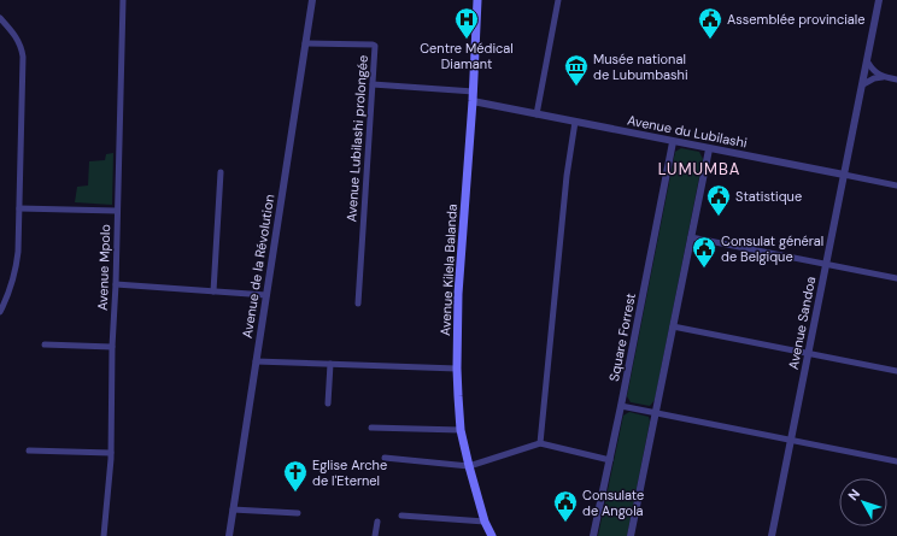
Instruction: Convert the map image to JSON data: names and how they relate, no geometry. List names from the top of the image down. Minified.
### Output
{"streets":{"main road":["Avenue Kilela Balanda"],"street":["Avenue du Lubilashi","Avenue Lubilashi prolongée","Avenue de la Révolution","Avenue Mpolo","Avenue Sandoa","Square Forrest"]},"crossings":[["Avenue du Lubilashi","Avenue Kilela Balanda"],["Avenue du Lubilashi","Avenue Sandoa"],["Avenue du Lubilashi","Square Forrest"],["Avenue Lubilashi prolongée","Avenue de la Révolution"]],"districts":["LUMUMBA"],"places":{"hospital":["Centre Médical Diamant"],"public building":["Assemblée provinciale","Statistique","Consulat général de Belgique","Consulate de Angola"],"museum":["Musée national de Lubumbashi"],"church":["Eglise Arche de l'Eternel"]},"north":"top left"}
